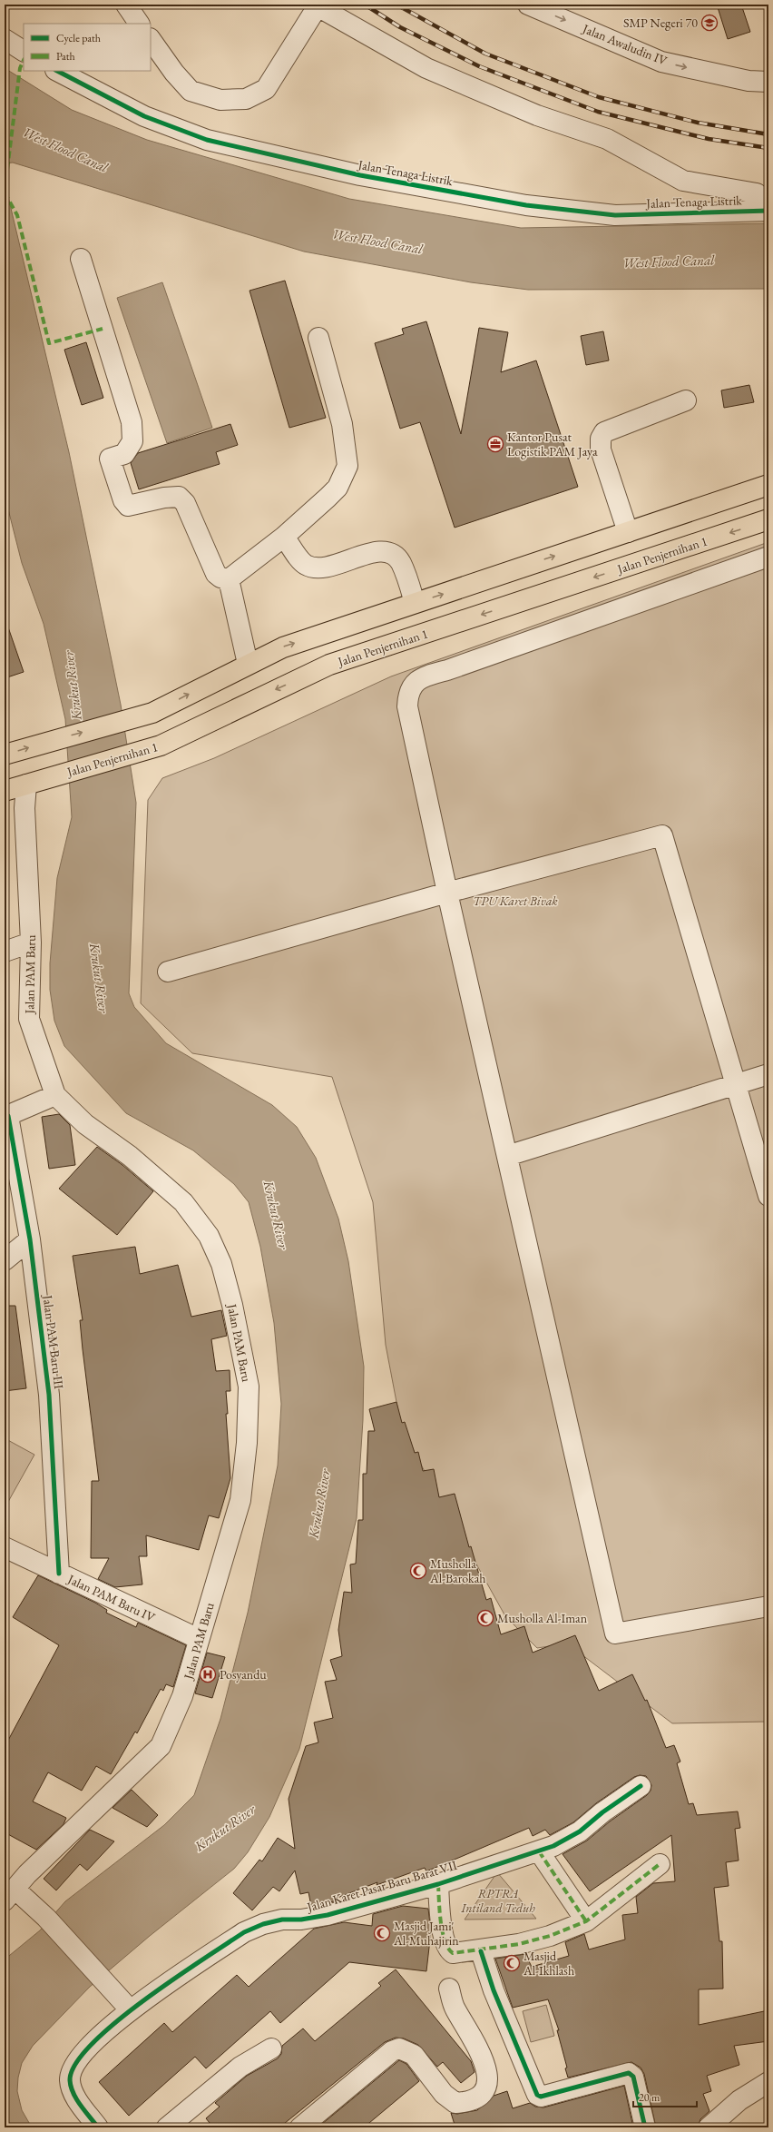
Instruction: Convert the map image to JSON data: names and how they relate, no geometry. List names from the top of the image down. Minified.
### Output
{"streets":{"main road":["Jalan Penjernihan 1"],"street":["Jalan Awaludin IV","Jalan Tenaga Listrik","Jalan PAM Baru","Jalan PAM Baru III","Jalan PAM Baru IV","Jalan Karet Pasar Baru Barat VII"]},"crossings":[["Jalan Penjernihan 1","Jalan PAM Baru"],["Jalan PAM Baru","Jalan PAM Baru IV"],["Jalan PAM Baru III","Jalan PAM Baru IV"]],"water":["West Flood Canal","Krukut River"],"parks":["TPU Karet Bivak","RPTRA Intiland Teduh"],"places":{"school or university":["SMP Negeri 70"],"office":["Kantor Pusat Logistik PAM Jaya"],"mosque":["Musholla Al-Barokah","Musholla Al-Iman","Masjid Jami' Al-Muhajirin","Masjid Al-Ikhlash"],"hospital":["Posyandu"]},"legend":["Cycle path","Path"],"scale_bar":"20 m"}
